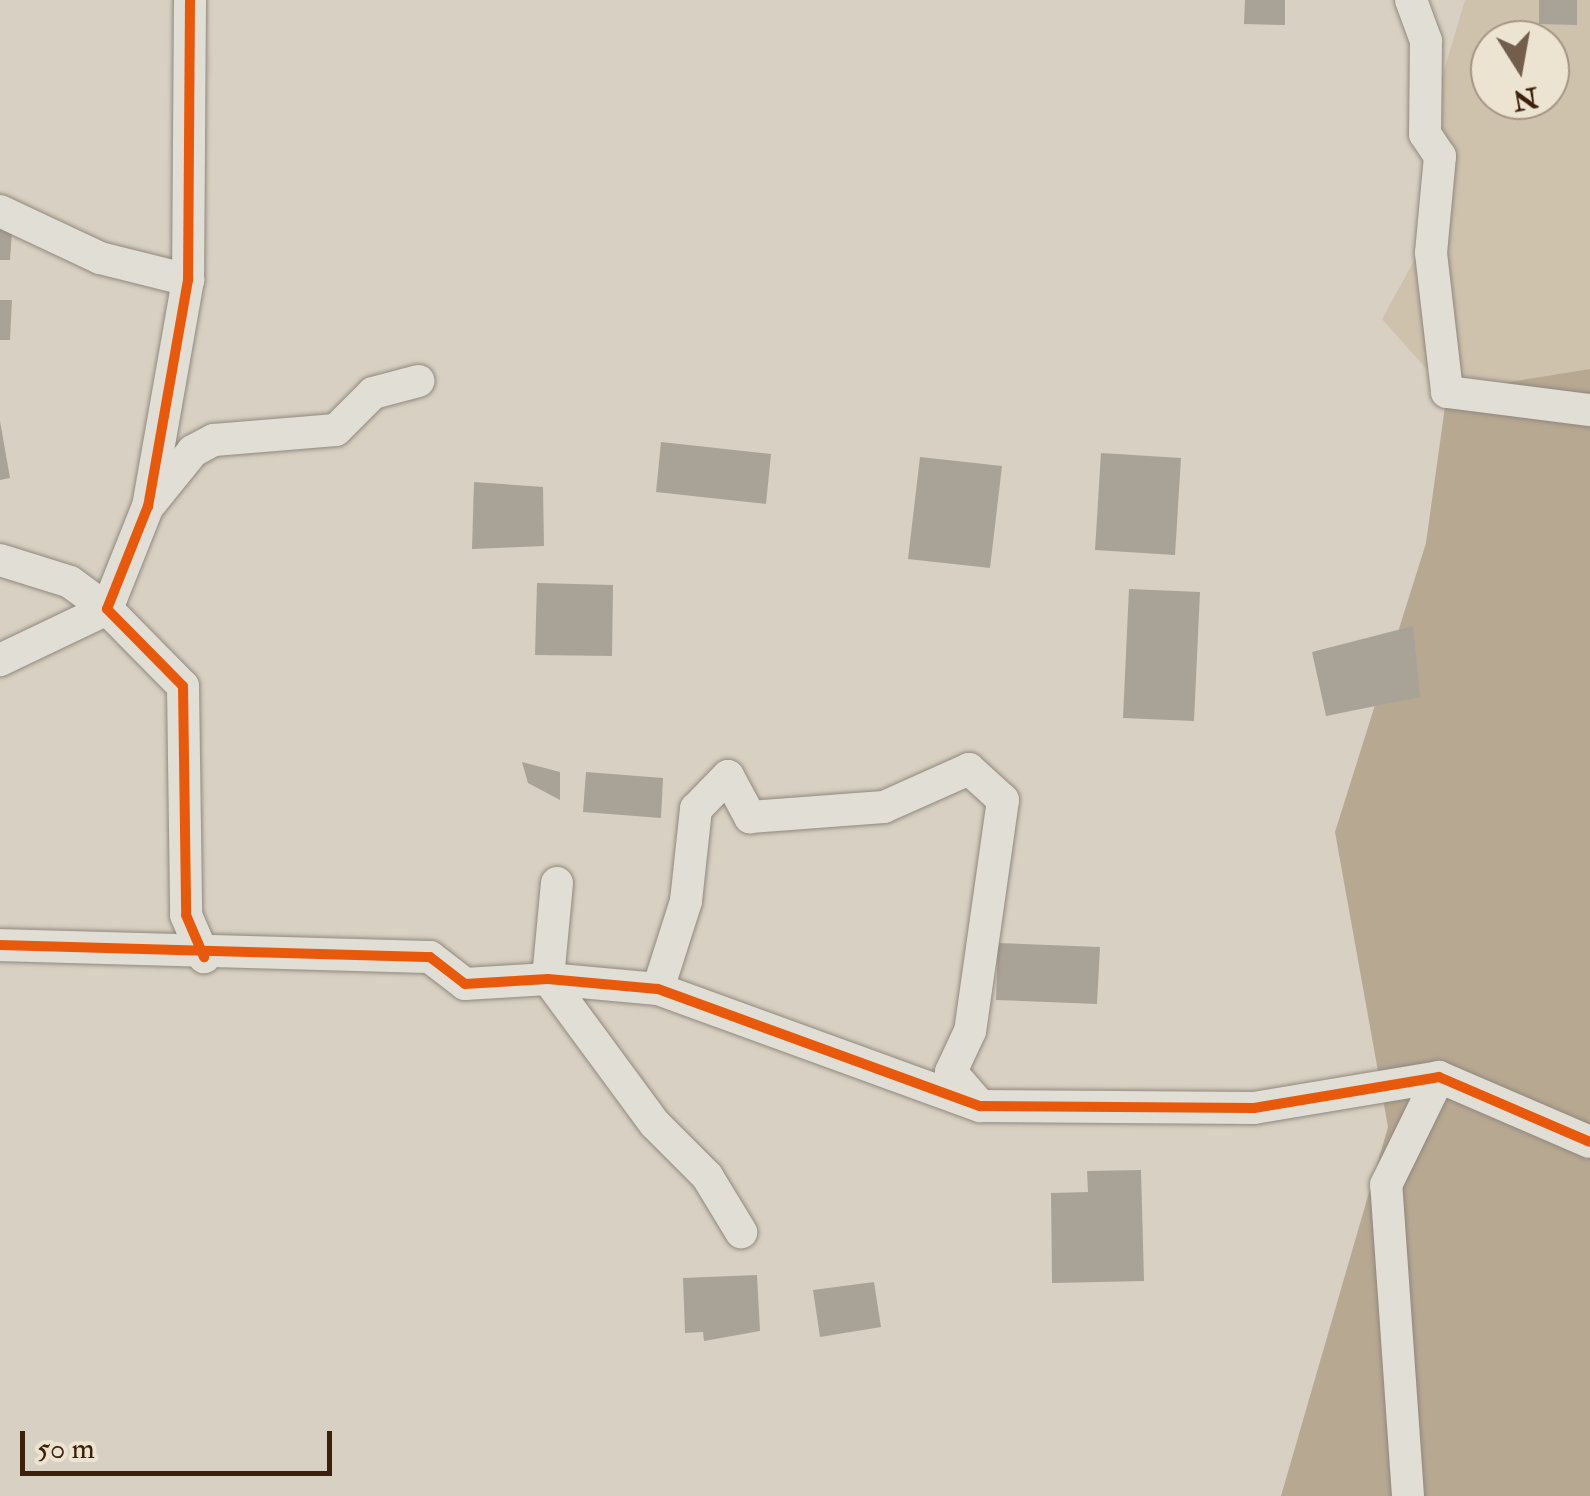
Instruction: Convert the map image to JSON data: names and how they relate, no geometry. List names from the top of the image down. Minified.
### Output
{"scale_bar":"50 m","north":"bottom"}
